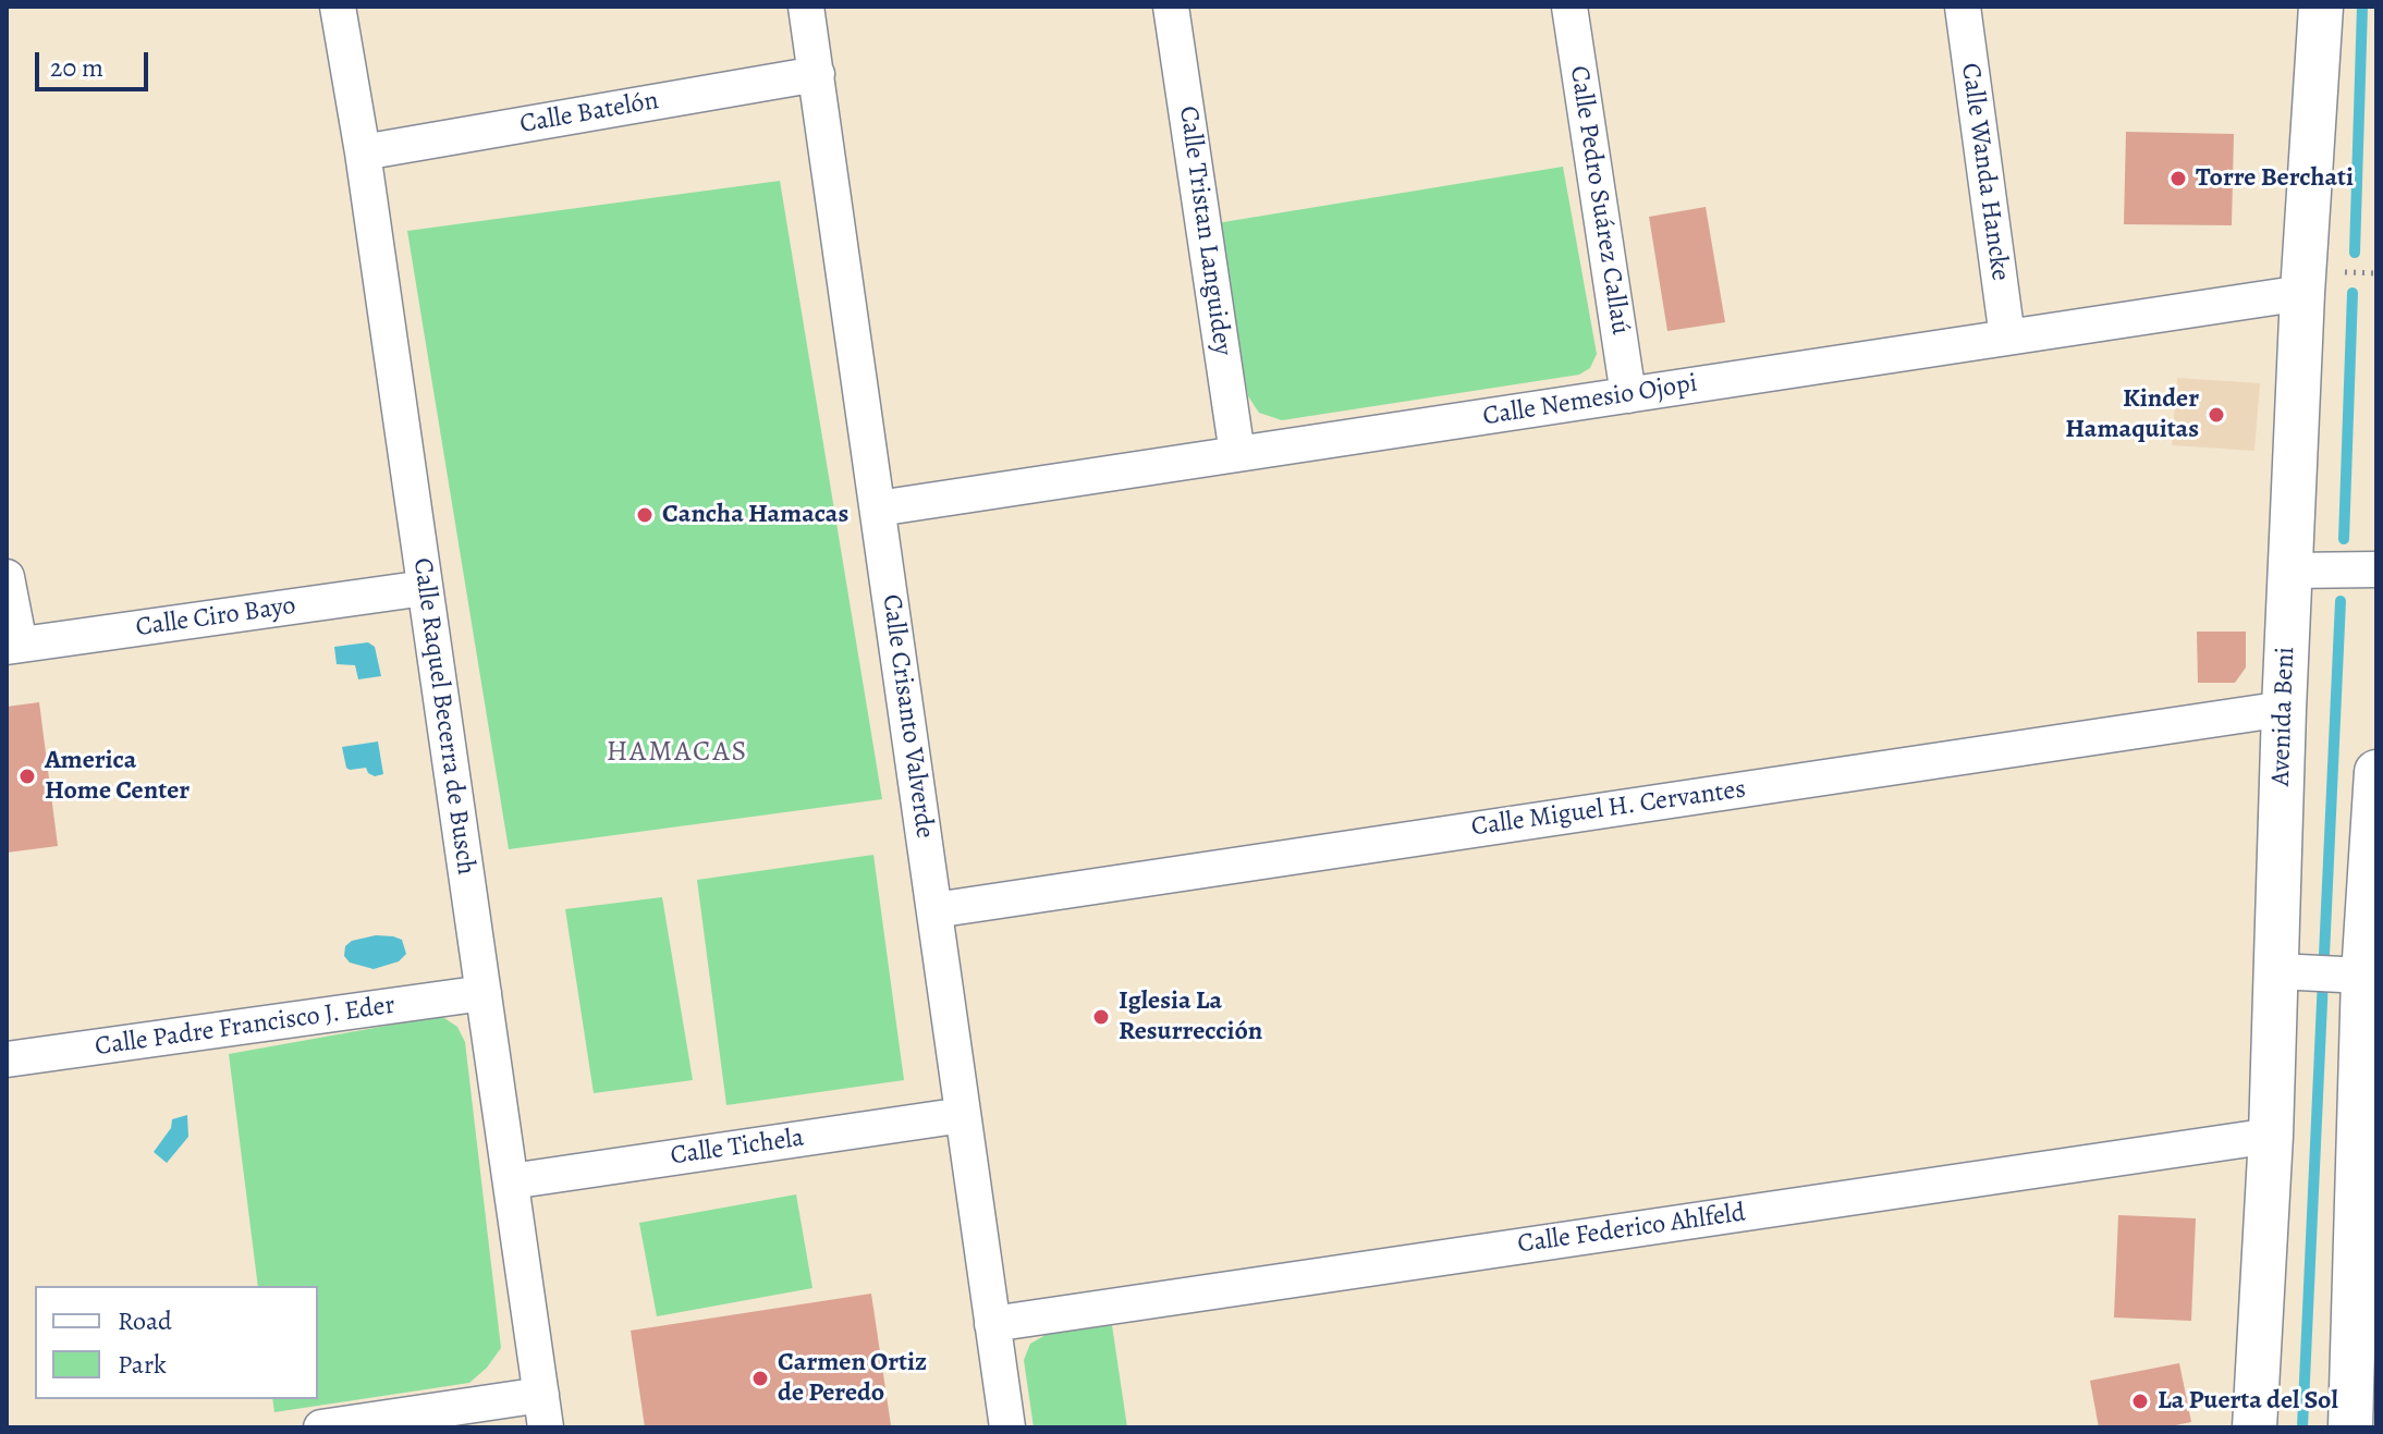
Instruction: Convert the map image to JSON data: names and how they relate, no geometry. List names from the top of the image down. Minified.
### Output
{"streets":{"street":["Calle Batelón","Calle Wanda Hancke","Calle Pedro Suárez Callaú","Calle Tristan Languidey","Calle Nemesio Ojopi","Calle Ciro Bayo","Calle Raquel Becerra de Busch","Calle Crisanto Valverde","Avenida Beni","Calle Miguel H. Cervantes","Calle Padre Francisco J. Eder","Calle Tichela","Calle Federico Ahlfeld"]},"crossings":[["Calle Batelón","Calle Raquel Becerra de Busch"],["Calle Batelón","Calle Crisanto Valverde"],["Calle Wanda Hancke","Calle Nemesio Ojopi"],["Calle Pedro Suárez Callaú","Calle Nemesio Ojopi"],["Calle Tristan Languidey","Calle Nemesio Ojopi"],["Calle Nemesio Ojopi","Calle Crisanto Valverde"],["Calle Nemesio Ojopi","Avenida Beni"],["Calle Ciro Bayo","Calle Raquel Becerra de Busch"],["Calle Raquel Becerra de Busch","Calle Padre Francisco J. Eder"],["Calle Raquel Becerra de Busch","Calle Tichela"],["Calle Crisanto Valverde","Calle Miguel H. Cervantes"],["Calle Crisanto Valverde","Calle Tichela"],["Calle Crisanto Valverde","Calle Federico Ahlfeld"],["Avenida Beni","Calle Miguel H. Cervantes"],["Avenida Beni","Calle Federico Ahlfeld"]],"districts":["HAMACAS"],"places":["Torre Berchati","Kinder Hamaquitas","Cancha Hamacas","America Home Center","Iglesia La Resurrección","Carmen Ortiz de Peredo","La Puerta del Sol"],"legend":["Road","Park"],"scale_bar":"20 m"}
